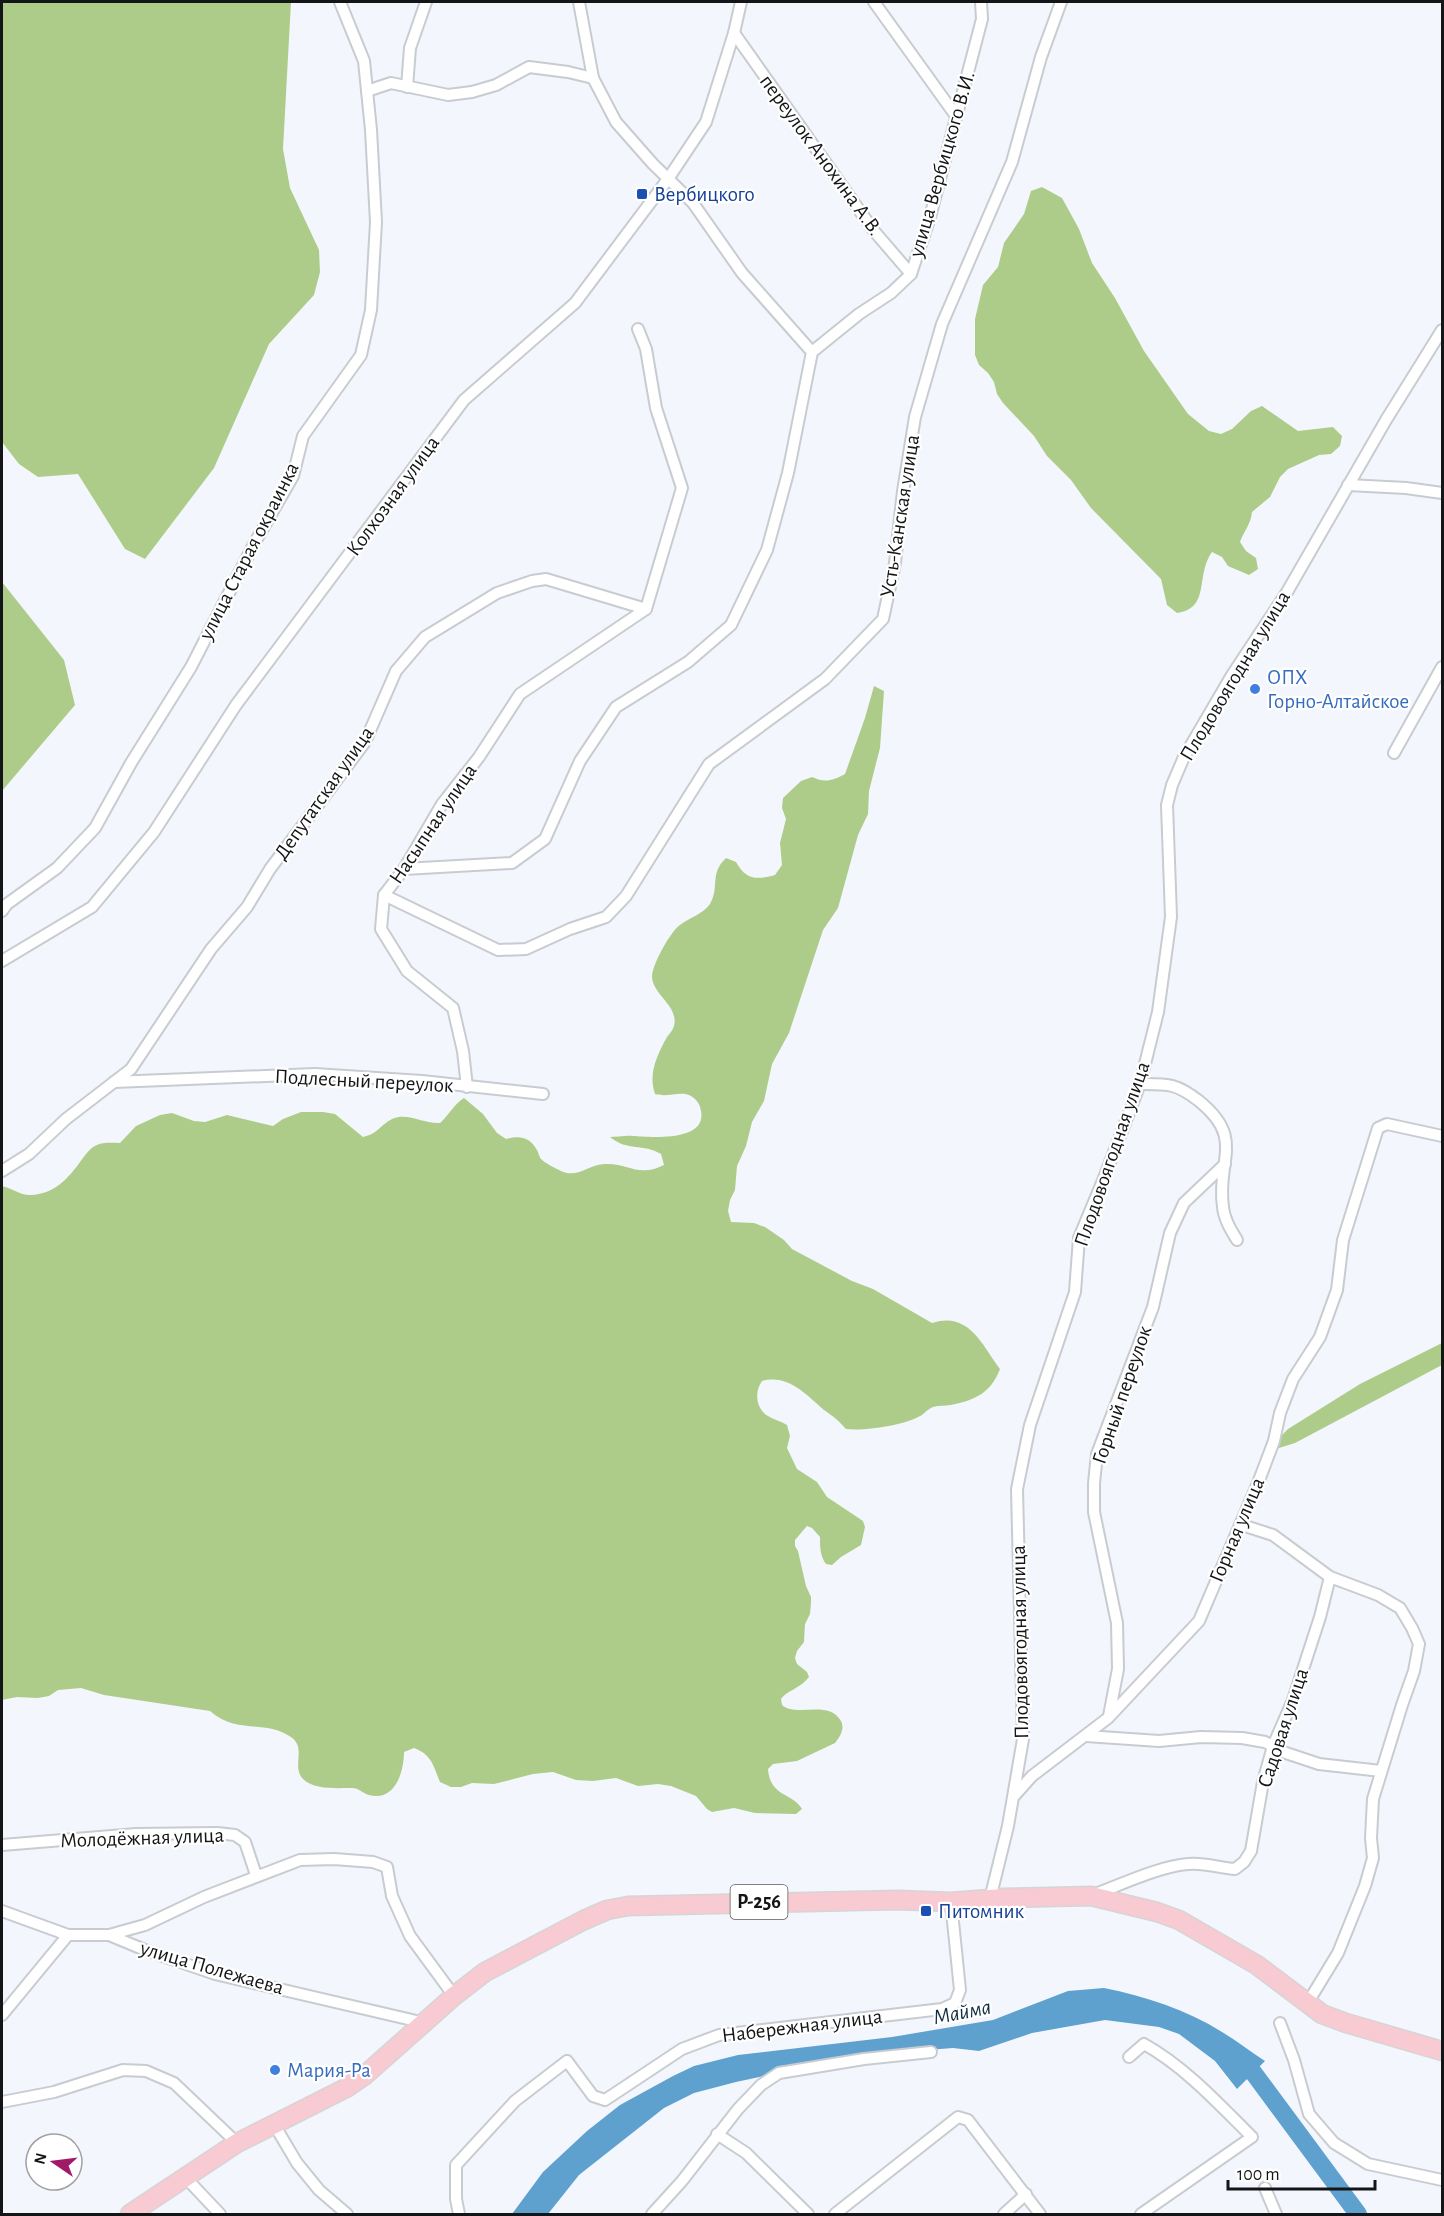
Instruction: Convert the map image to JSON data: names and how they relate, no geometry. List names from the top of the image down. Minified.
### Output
{"streets":{"main road":["Р-256"],"street":["переулок Анохина А.В.","улица Вербицкого В.И.","Колхозная улица","Усть-Канская улица","улица Старая окраинка","Плодовоягодная улица","Депутатская улица","Насыпная улица","Подлесный переулок","Горный переулок","Горная улица","Садовая улица","Молодёжная улица","улица Полежаева","Набережная улица"]},"crossings":[["переулок Анохина А.В.","улица Вербицкого В.И."],["переулок Анохина А.В.","Колхозная улица"],["Усть-Канская улица","Насыпная улица"],["Плодовоягодная улица","Горная улица"],["Плодовоягодная улица","Р-256"],["Депутатская улица","Насыпная улица"],["Депутатская улица","Подлесный переулок"],["Насыпная улица","Подлесный переулок"],["Горный переулок","Горная улица"],["Садовая улица","Р-256"],["Р-256","улица Полежаева"],["Р-256","Набережная улица"]],"water":["Майма"],"places":{"transit":["Вербицкого","Питомник"],"other":["ОПХ Горно-Алтайское","Мария-Ра"]},"scale_bar":"100 m","north":"left"}
